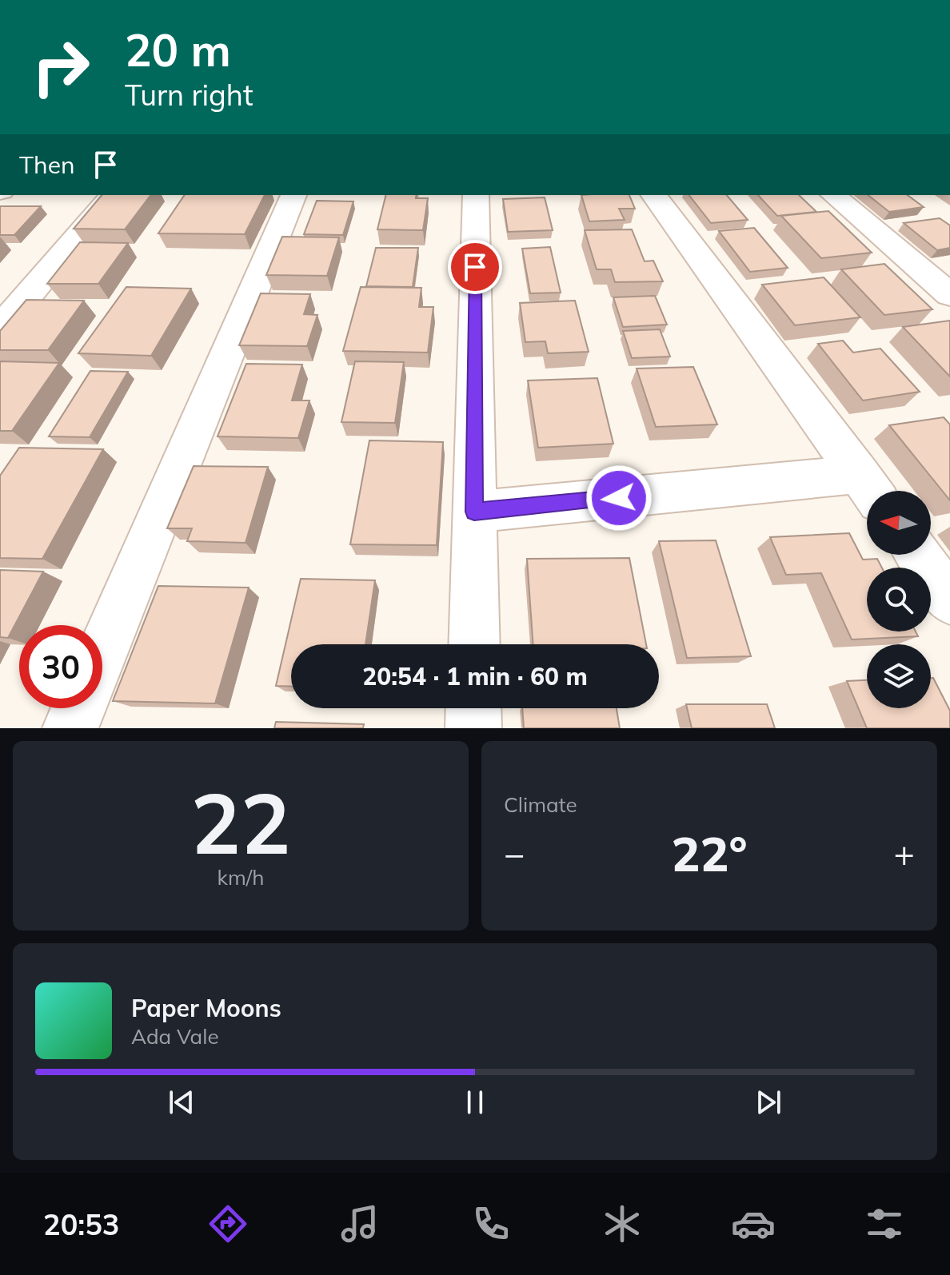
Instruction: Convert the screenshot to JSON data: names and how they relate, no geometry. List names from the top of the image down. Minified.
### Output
{"north":"left","page":{"turn":["20 m","Turn right"],"then":"Then","limit":"30","trip":"20:54 · 1 min · 60 m","tile":[["22","km/h"],"Climate"],"heat":["−","22°","+"],"song":["Paper Moons","Ada Vale"],"tabs":"20:53"}}
